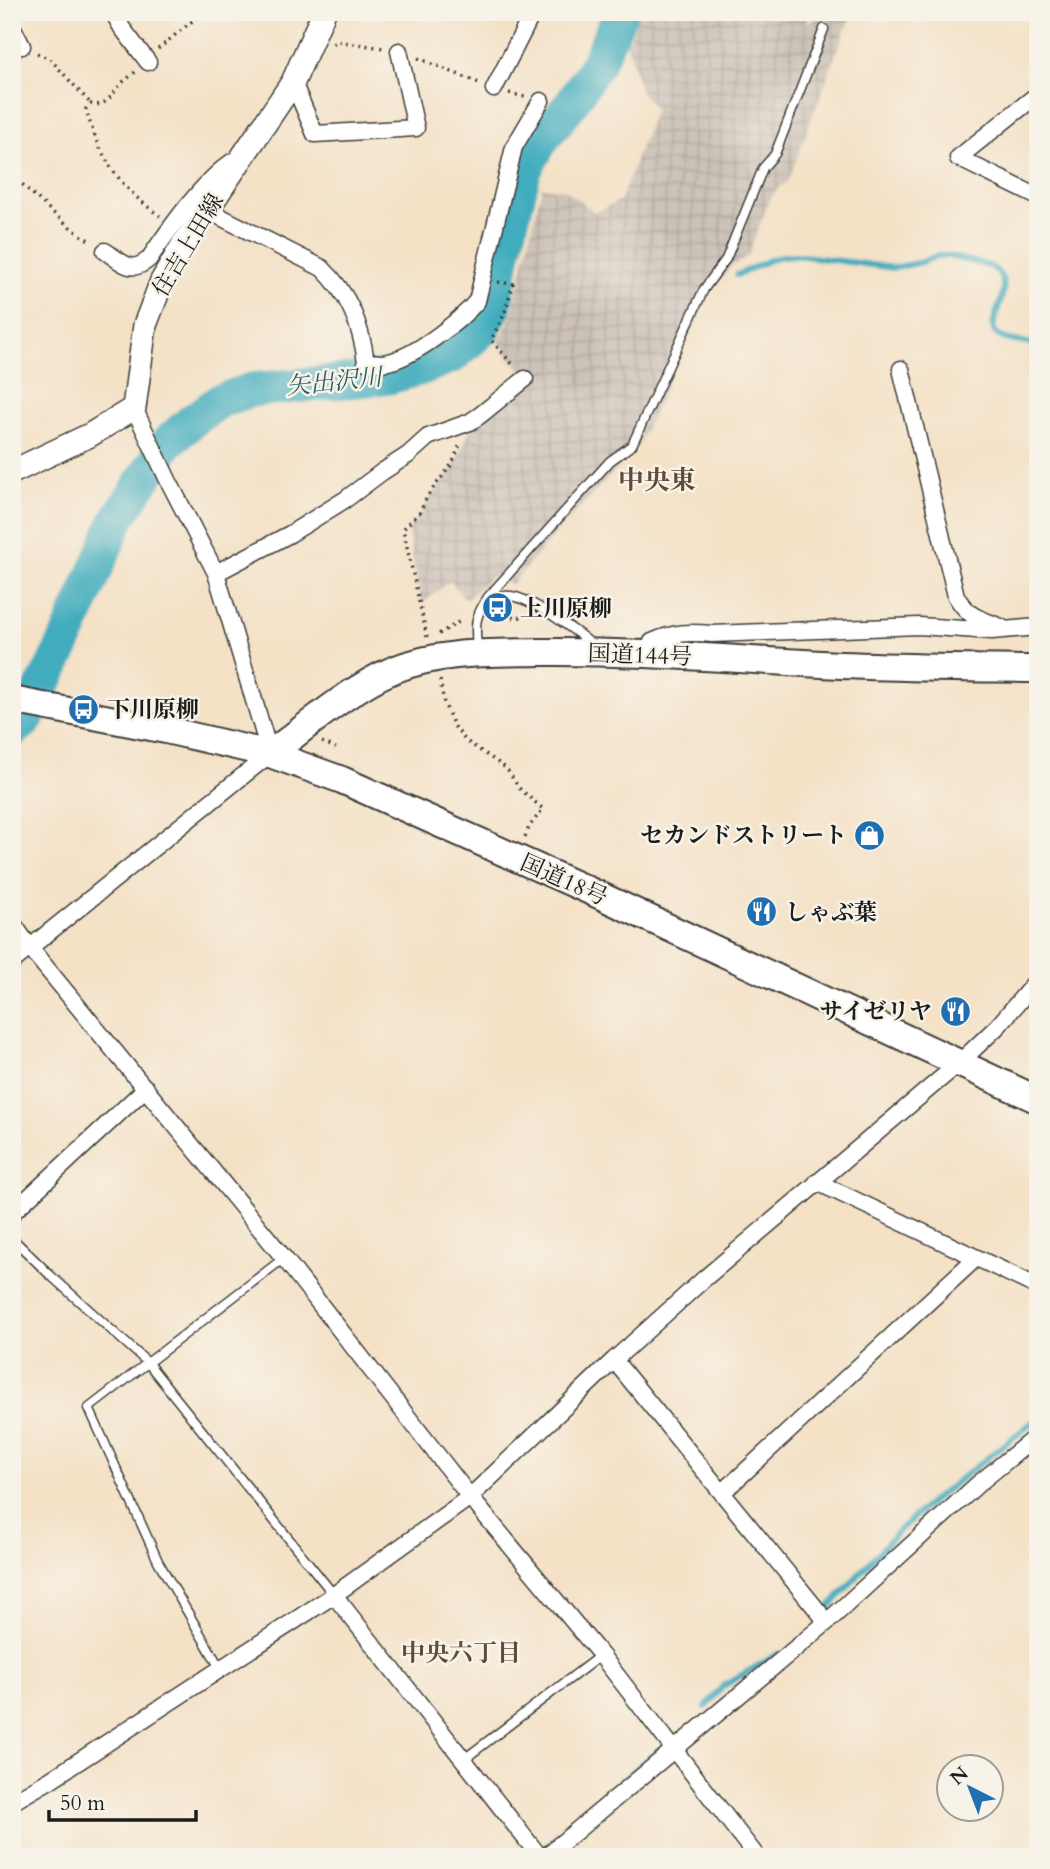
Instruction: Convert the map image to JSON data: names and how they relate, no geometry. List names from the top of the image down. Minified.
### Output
{"streets":{"highway":["国道144号","国道18号"],"main road":["住吉上田線"]},"crossings":[["国道144号","国道18号"]],"districts":["中央東","中央六丁目"],"water":["矢出沢川"],"places":{"bus stop":["上川原柳","下川原柳"],"shop":["セカンドストリート"],"restaurant":["しゃぶ葉","サイゼリヤ"]},"scale_bar":"50 m","north":"top left"}
